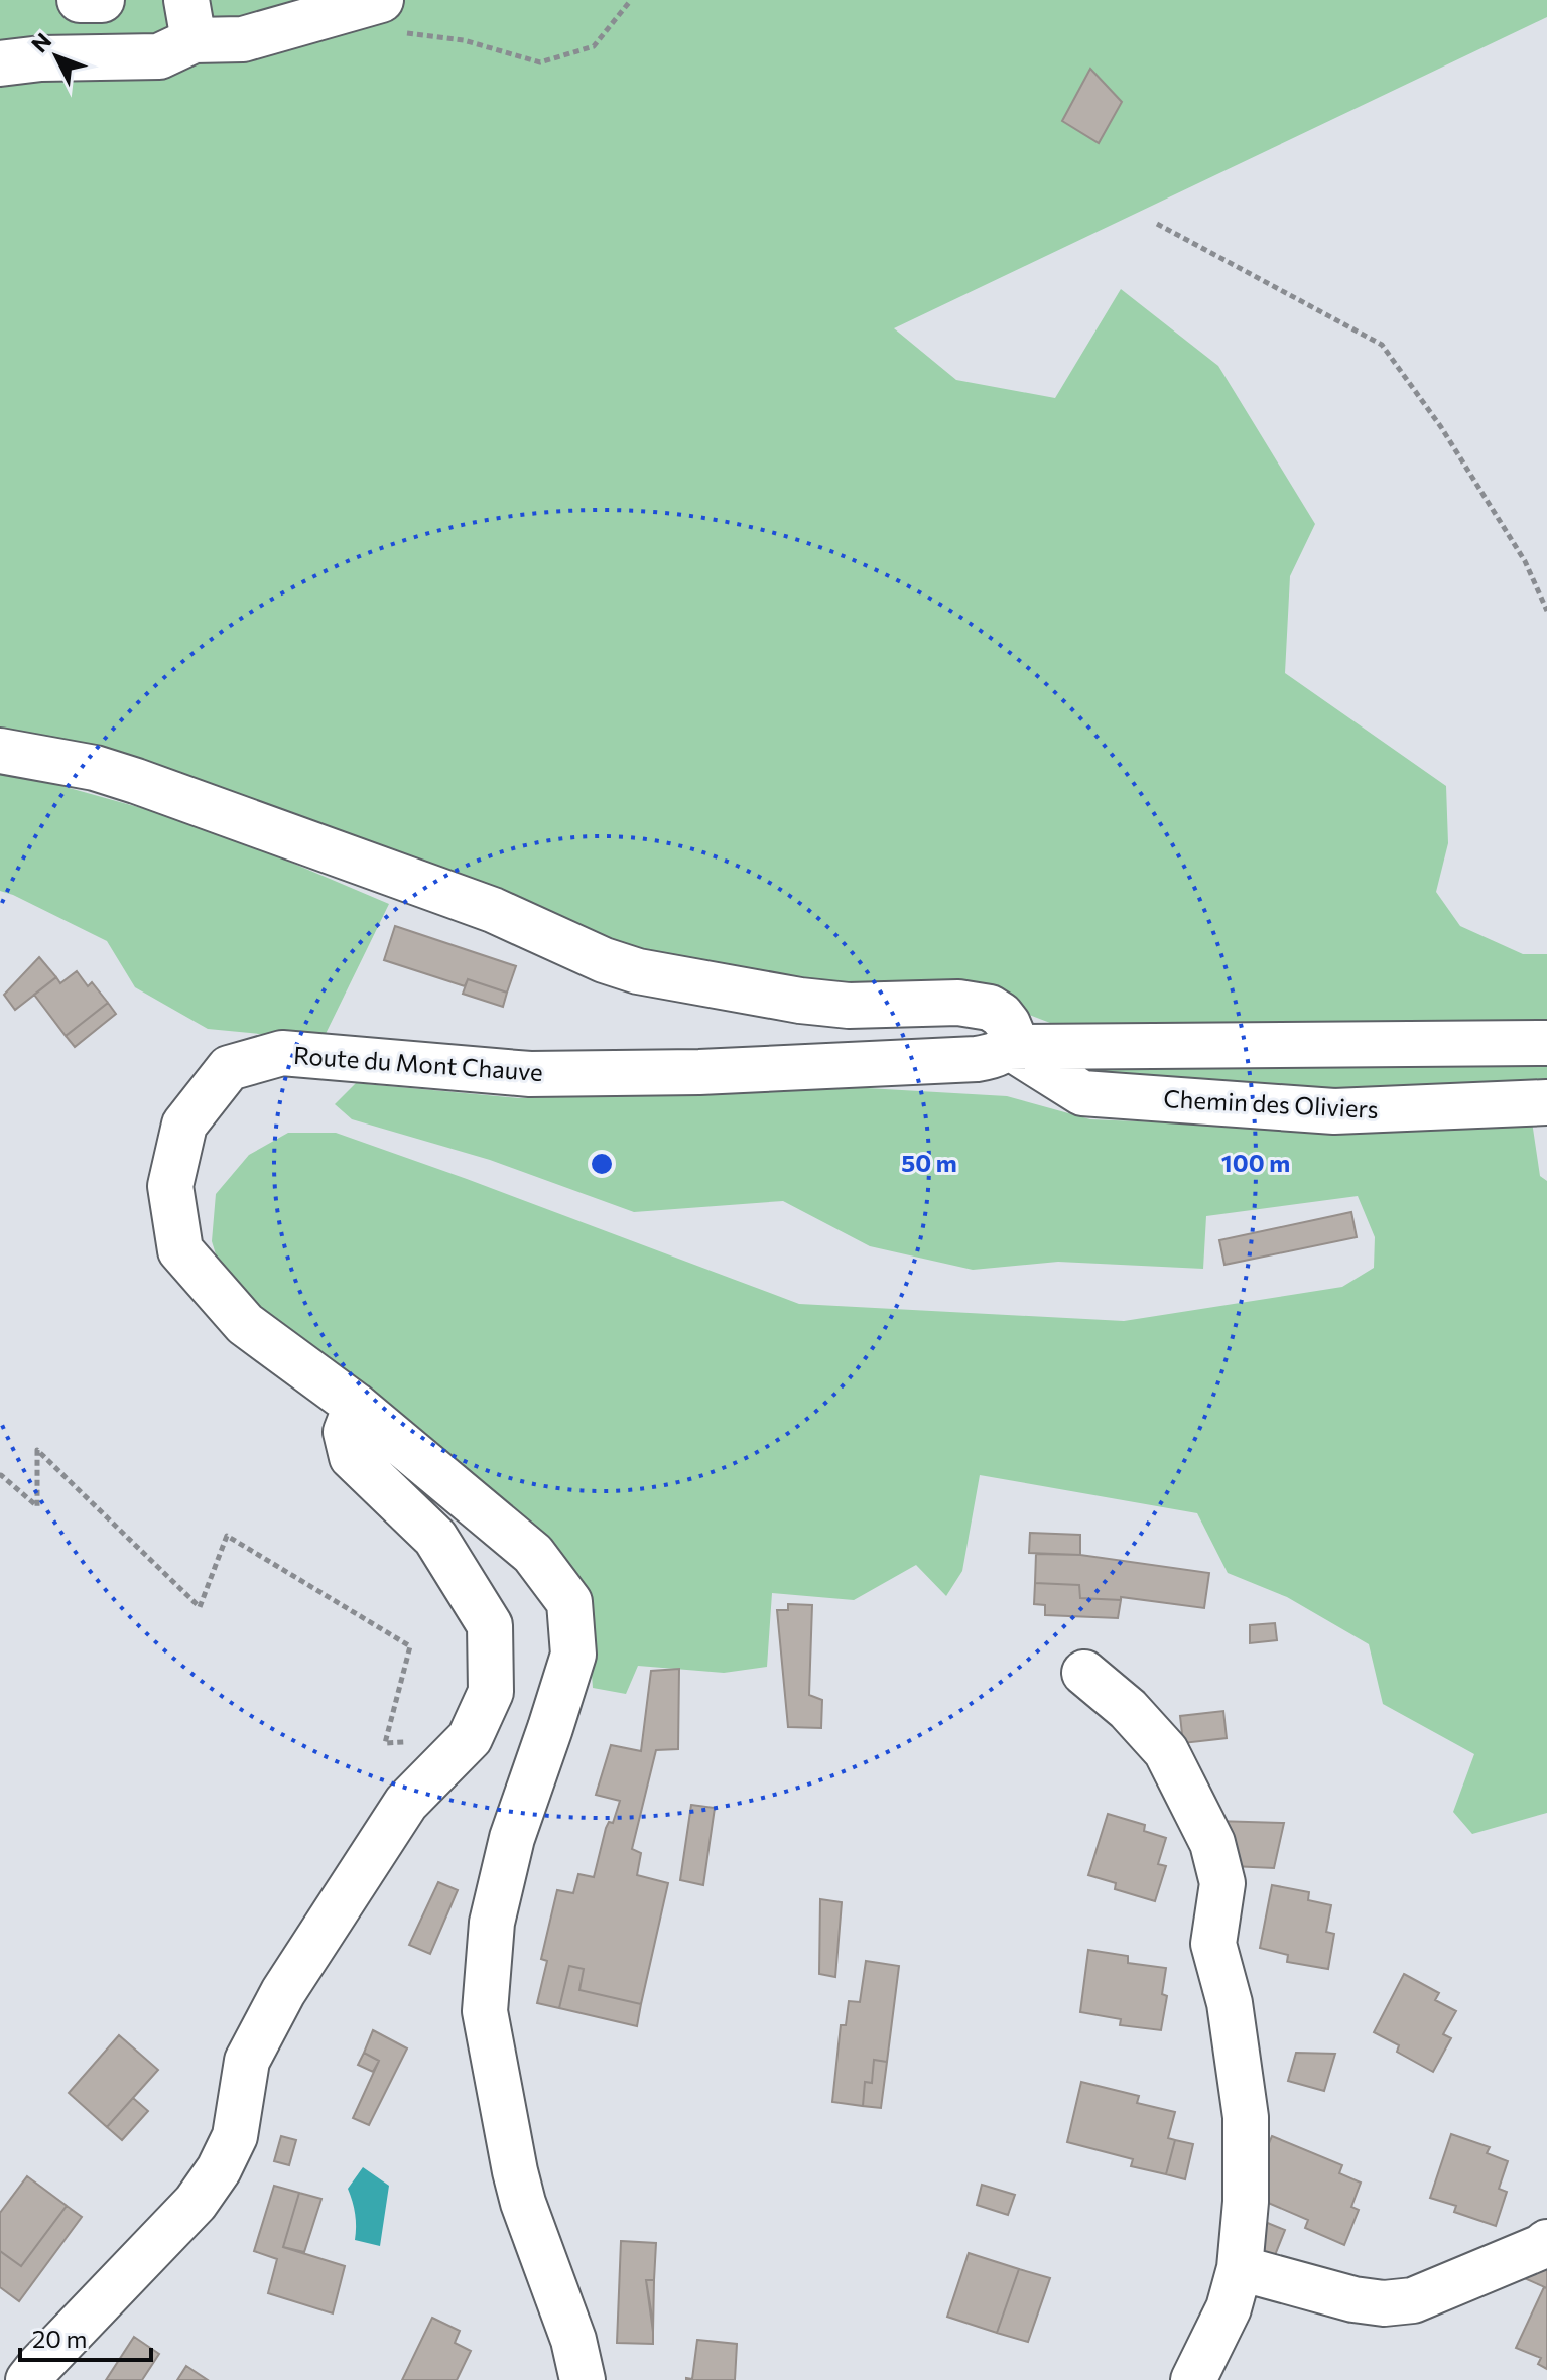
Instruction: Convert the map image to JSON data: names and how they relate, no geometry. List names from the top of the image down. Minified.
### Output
{"streets":{"street":["Route du Mont Chauve","Chemin des Oliviers"]},"crossings":[["Route du Mont Chauve","Chemin des Oliviers"]],"scale_bar":"20 m","north":"top left","rings":["50 m","100 m"]}
